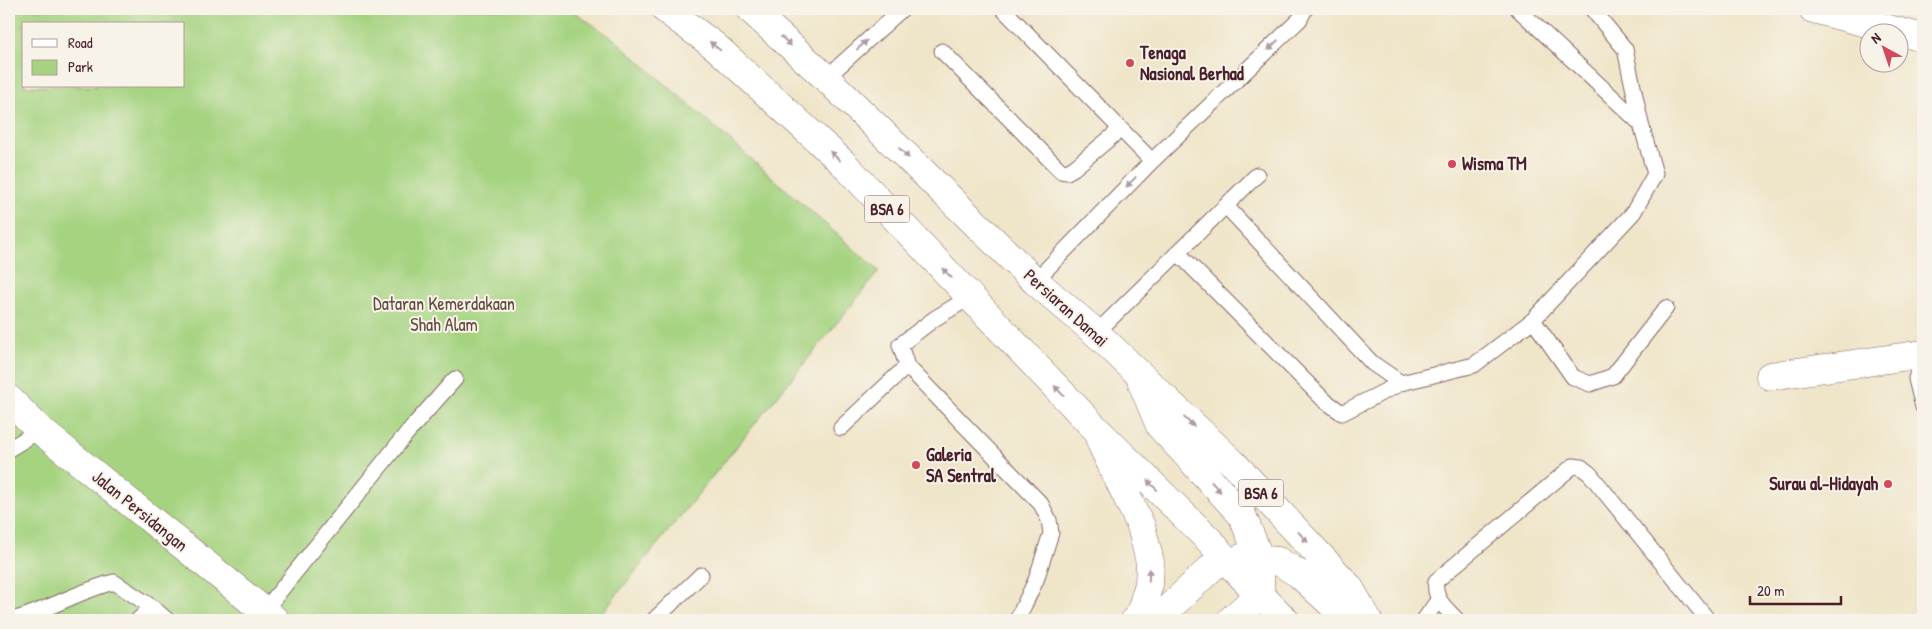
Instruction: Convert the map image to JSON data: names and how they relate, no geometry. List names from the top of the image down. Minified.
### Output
{"streets":{"main road":["BSA 6","Persiaran Damai","Jalan Persidangan"]},"parks":["Dataran Kemerdakaan Shah Alam"],"places":["Tenaga Nasional Berhad","Wisma TM","Galeria SA Sentral","Surau al-Hidayah"],"legend":["Road","Park"],"scale_bar":"20 m","north":"top left"}
